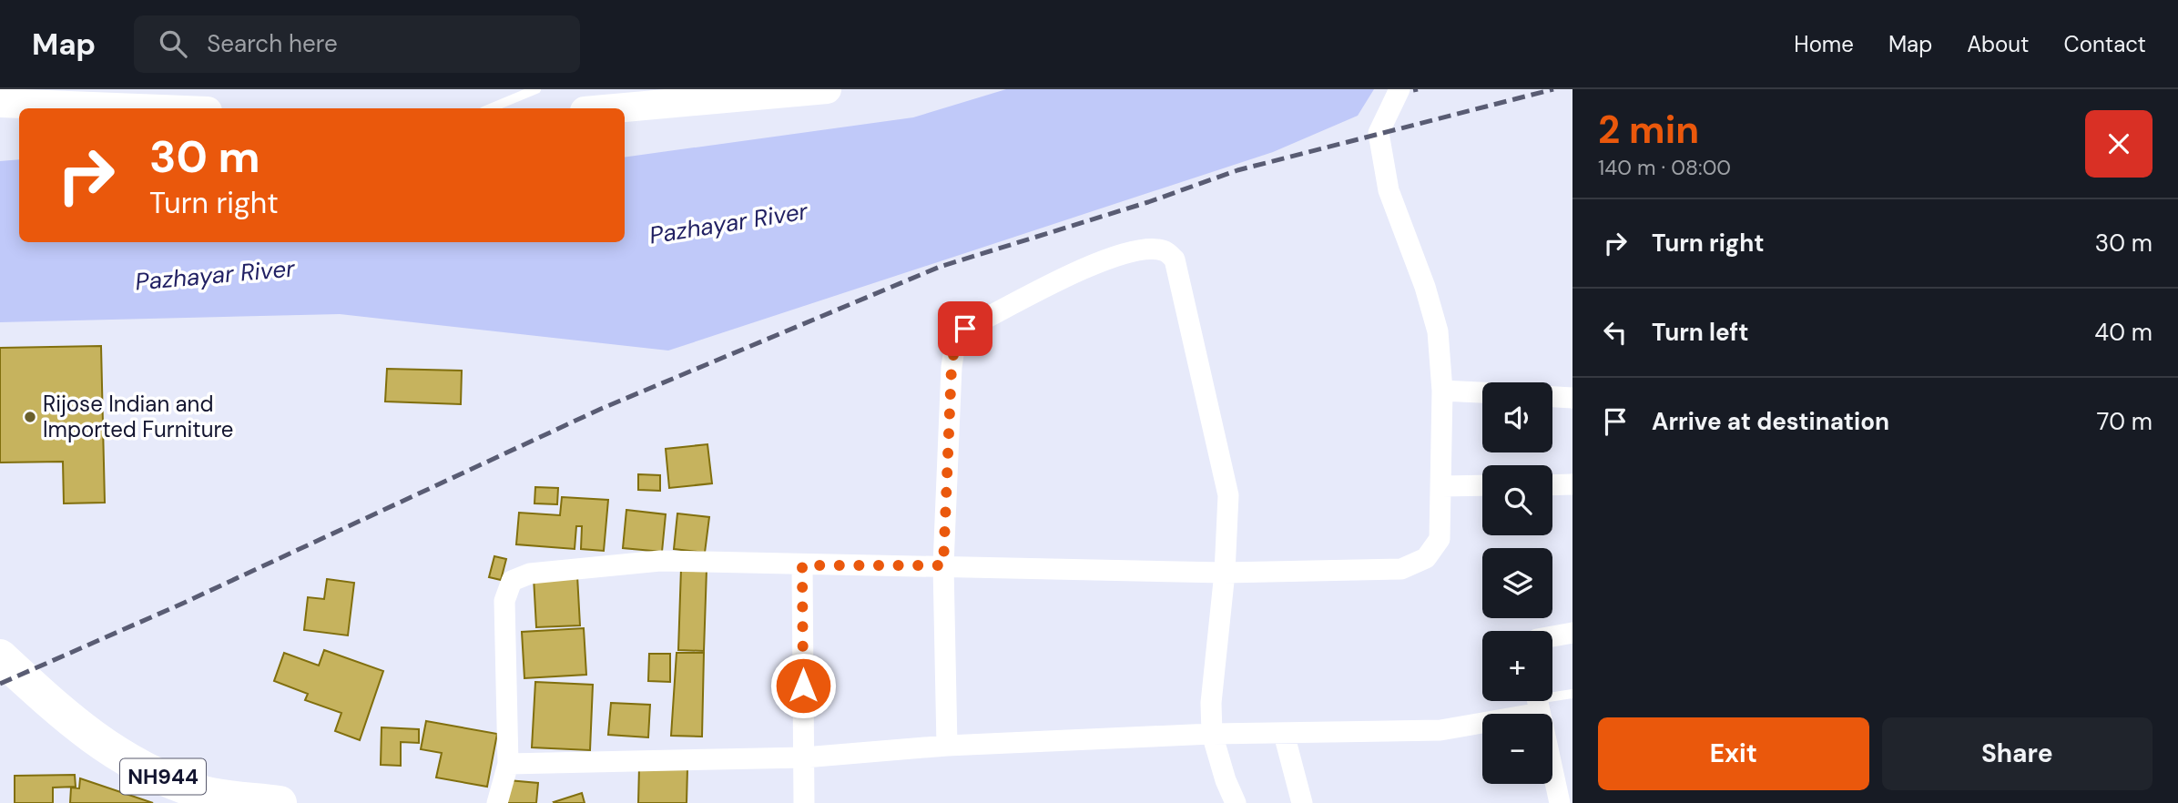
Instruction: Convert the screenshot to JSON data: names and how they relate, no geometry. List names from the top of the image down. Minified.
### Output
{"streets":{"highway":["NH944"]},"water":["Pazhayar River"],"places":["Rijose Indian and Imported Furniture"],"page":{"header":"Map","search":"Search here","nav":["Home","Map","About","Contact"],"heading":["2 min","140 m · 08:00"],"turn":["30 m","Turn right"],"list":[{"name":"Turn right","value":"30 m"},{"name":"Turn left","value":"40 m"},{"name":"Arrive at destination","value":"70 m"}],"map_buttons":["+","−"],"buttons":["Exit","Share"]}}
